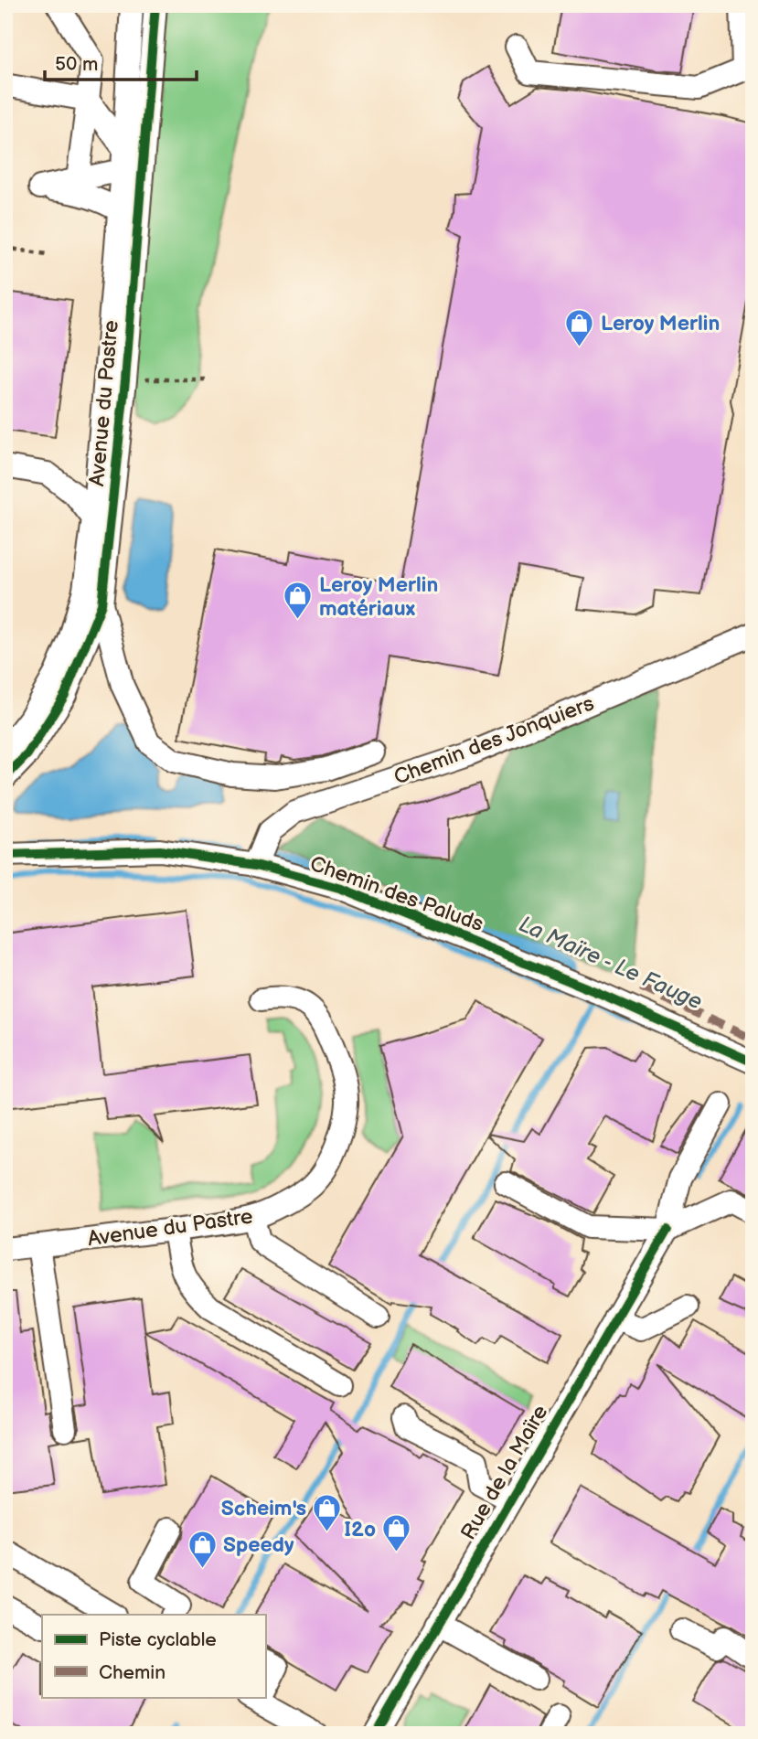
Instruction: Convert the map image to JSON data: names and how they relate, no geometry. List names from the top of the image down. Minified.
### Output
{"streets":{"street":["Avenue du Pastre","Chemin des Jonquiers","Chemin des Paluds","Rue de la Maïre"]},"crossings":[["Chemin des Jonquiers","Chemin des Paluds"]],"water":["La Maïre - Le Fauge"],"places":{"shop":["Leroy Merlin","Leroy Merlin matériaux","Scheim's","I2o","Speedy"]},"legend":["Piste cyclable","Chemin"],"scale_bar":"50 m"}
